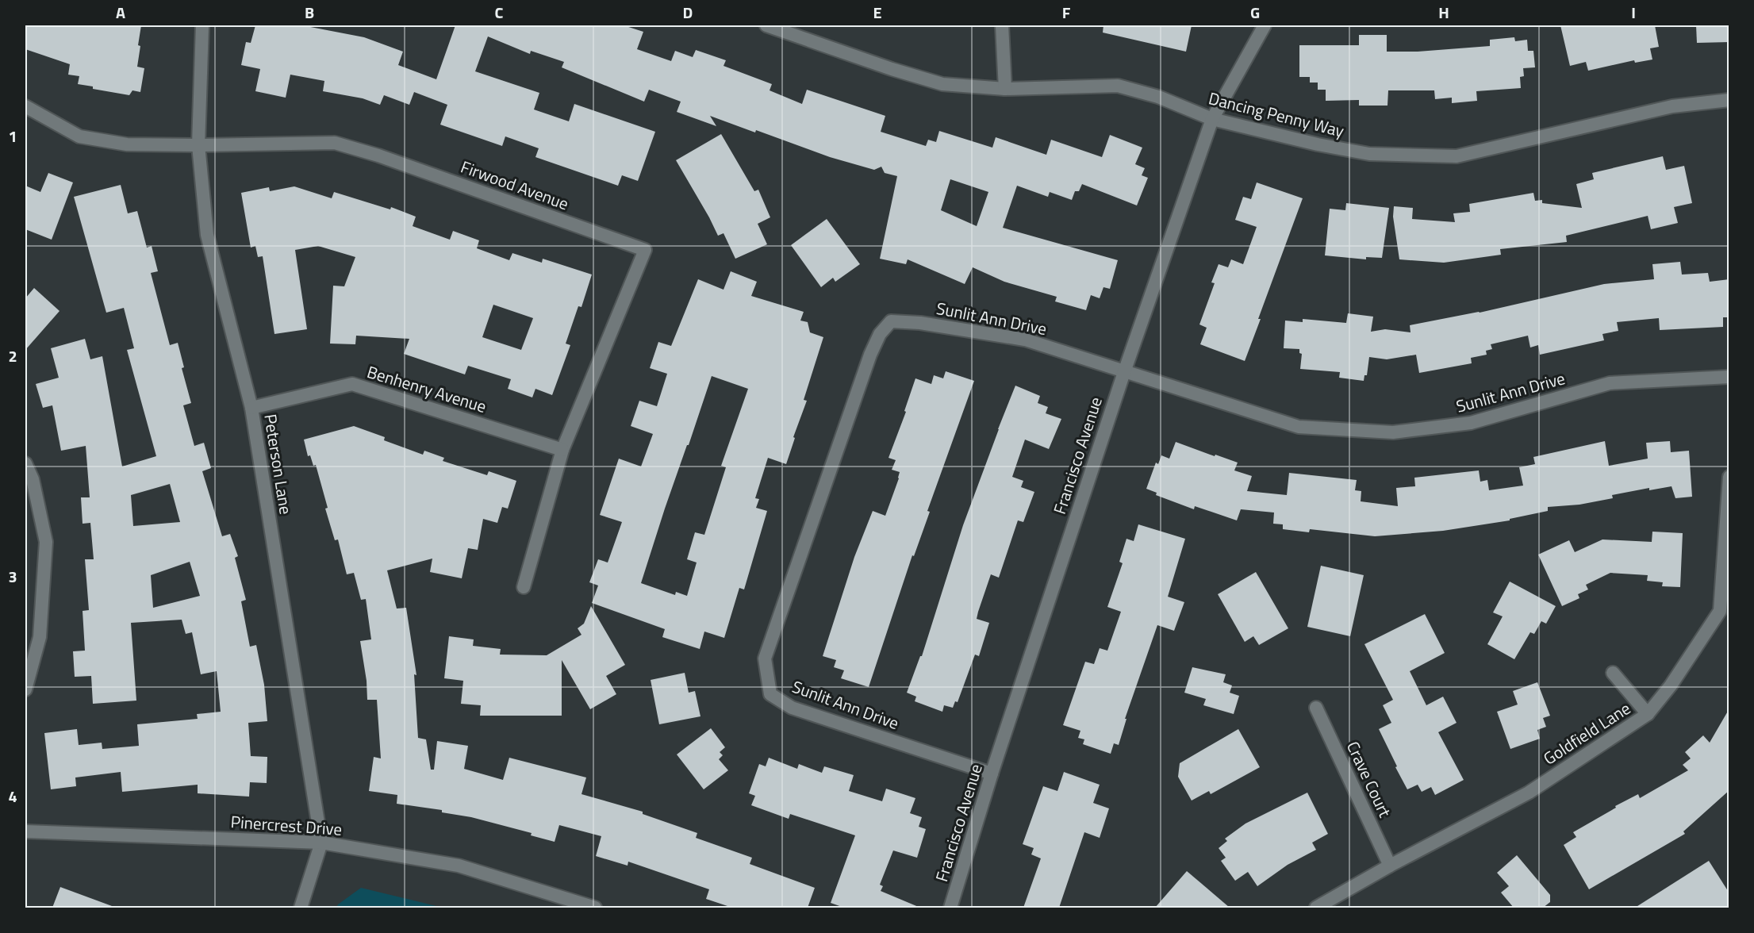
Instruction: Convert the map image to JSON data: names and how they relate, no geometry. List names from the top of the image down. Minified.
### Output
{"streets":{"street":["Dancing Penny Way","Firwood Avenue","Sunlit Ann Drive","Benhenry Avenue","Francisco Avenue","Peterson Lane","Goldfield Lane","Crave Court","Pinercrest Drive"]},"crossings":[["Dancing Penny Way","Francisco Avenue"],["Firwood Avenue","Benhenry Avenue"],["Firwood Avenue","Peterson Lane"],["Sunlit Ann Drive","Francisco Avenue"],["Benhenry Avenue","Peterson Lane"],["Peterson Lane","Pinercrest Drive"],["Goldfield Lane","Crave Court"]],"grid":{"columns":["A","B","C","D","E","F","G","H","I"],"rows":["1","2","3","4"]}}
